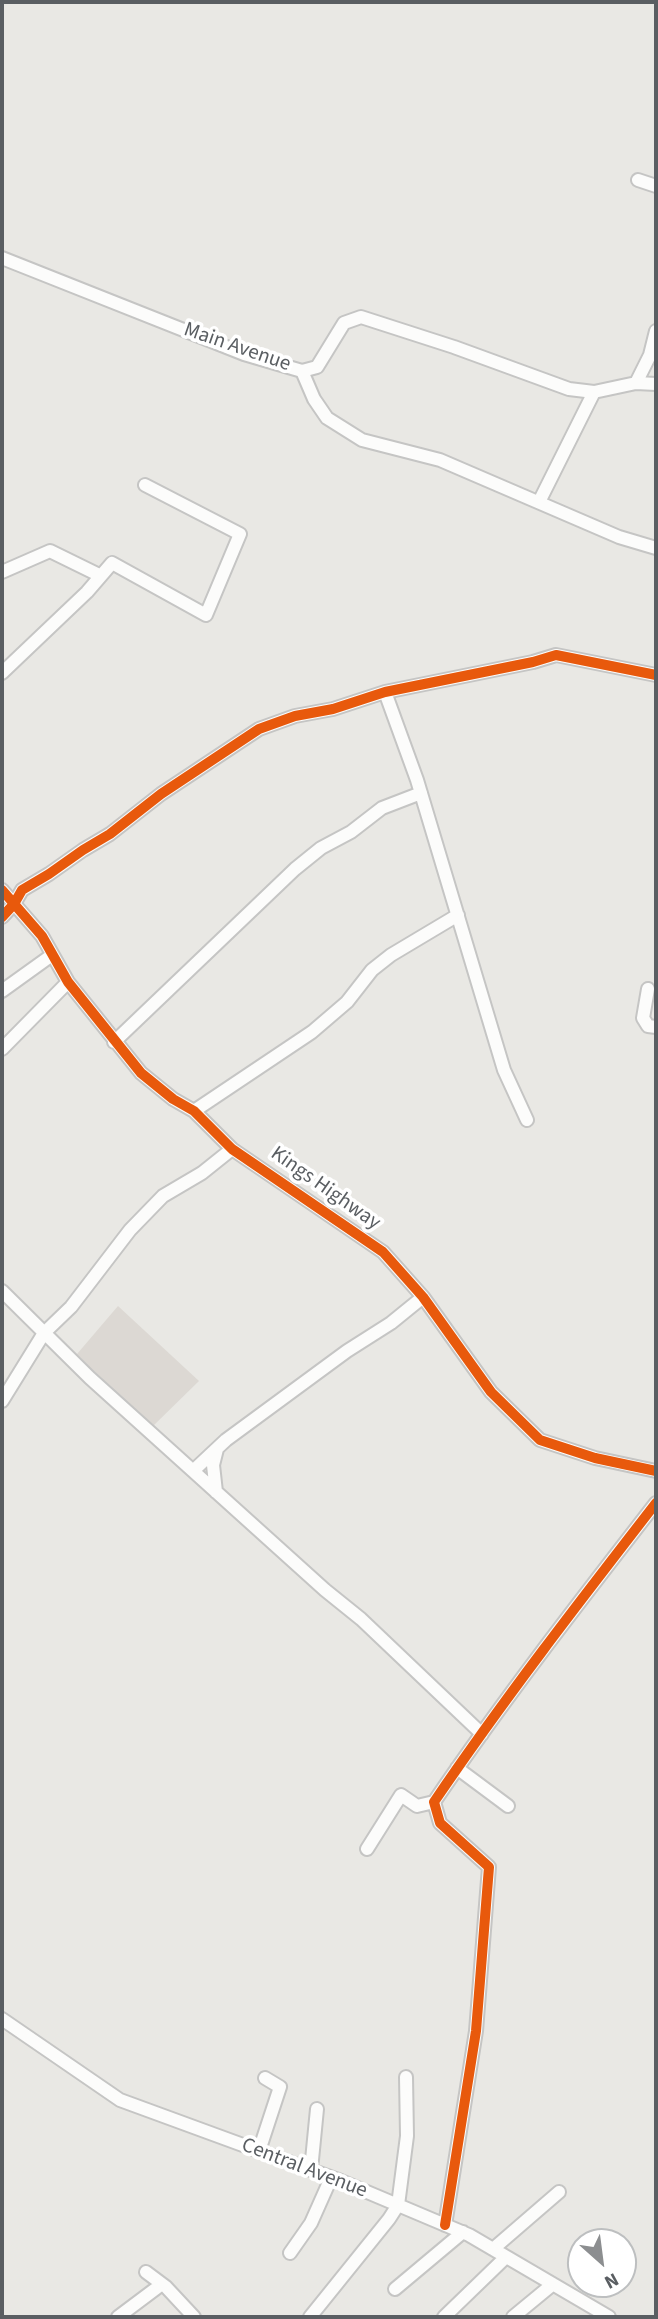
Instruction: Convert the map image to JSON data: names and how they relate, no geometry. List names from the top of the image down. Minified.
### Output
{"streets":{"street":["Main Avenue","Kings Highway","Central Avenue"]},"north":"bottom right"}
